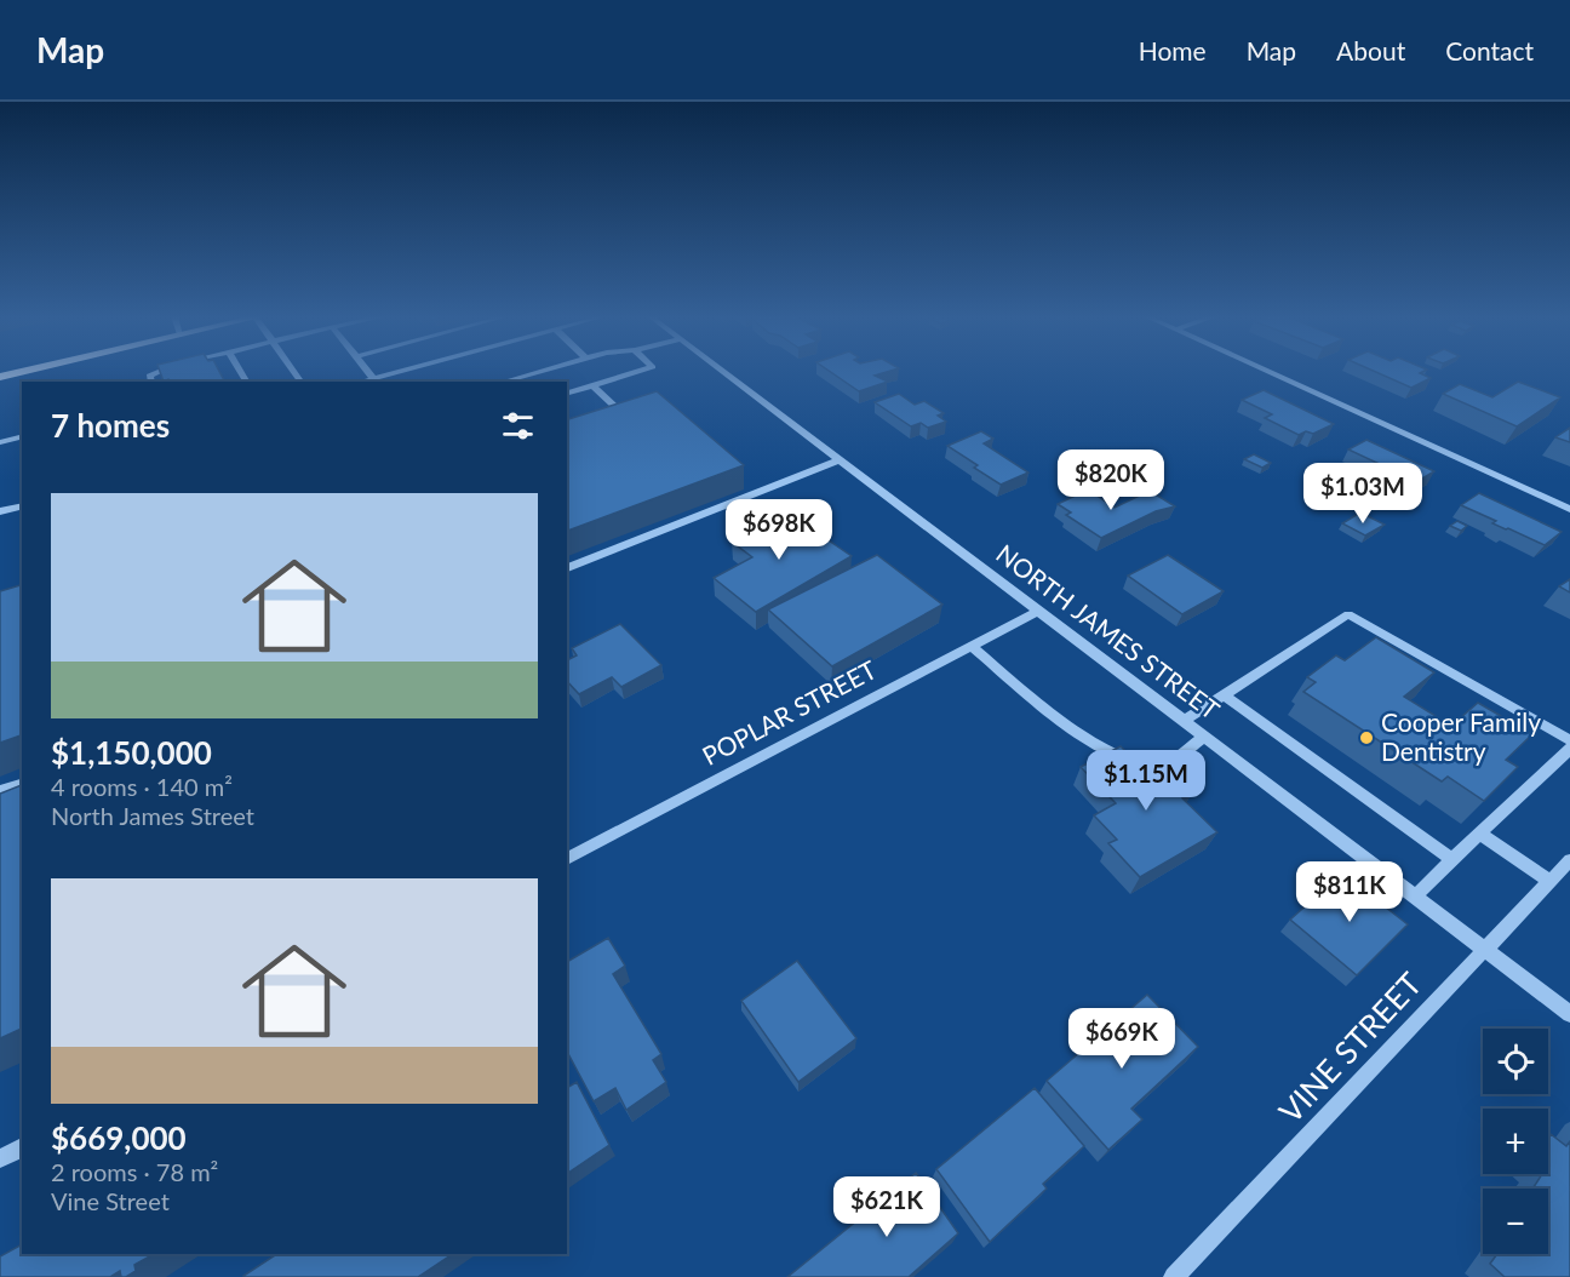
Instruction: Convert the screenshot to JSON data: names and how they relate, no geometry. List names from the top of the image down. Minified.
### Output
{"streets":{"street":["NORTH JAMES STREET","POPLAR STREET","VINE STREET"]},"crossings":[["NORTH JAMES STREET","POPLAR STREET"],["NORTH JAMES STREET","VINE STREET"]],"places":["Cooper Family Dentistry"],"page":{"header":"Map","nav":["Home","Map","About","Contact"],"heading":"7 homes","price":["$820K","$1.03M","$698K","$1.15M","$811K","$669K","$621K"],"list":[{"name":"$1,150,000","note":"4 rooms · 140 m² · North James Street"},{"name":"$669,000","note":"2 rooms · 78 m² · Vine Street"}],"map_buttons":["+","−"]}}
